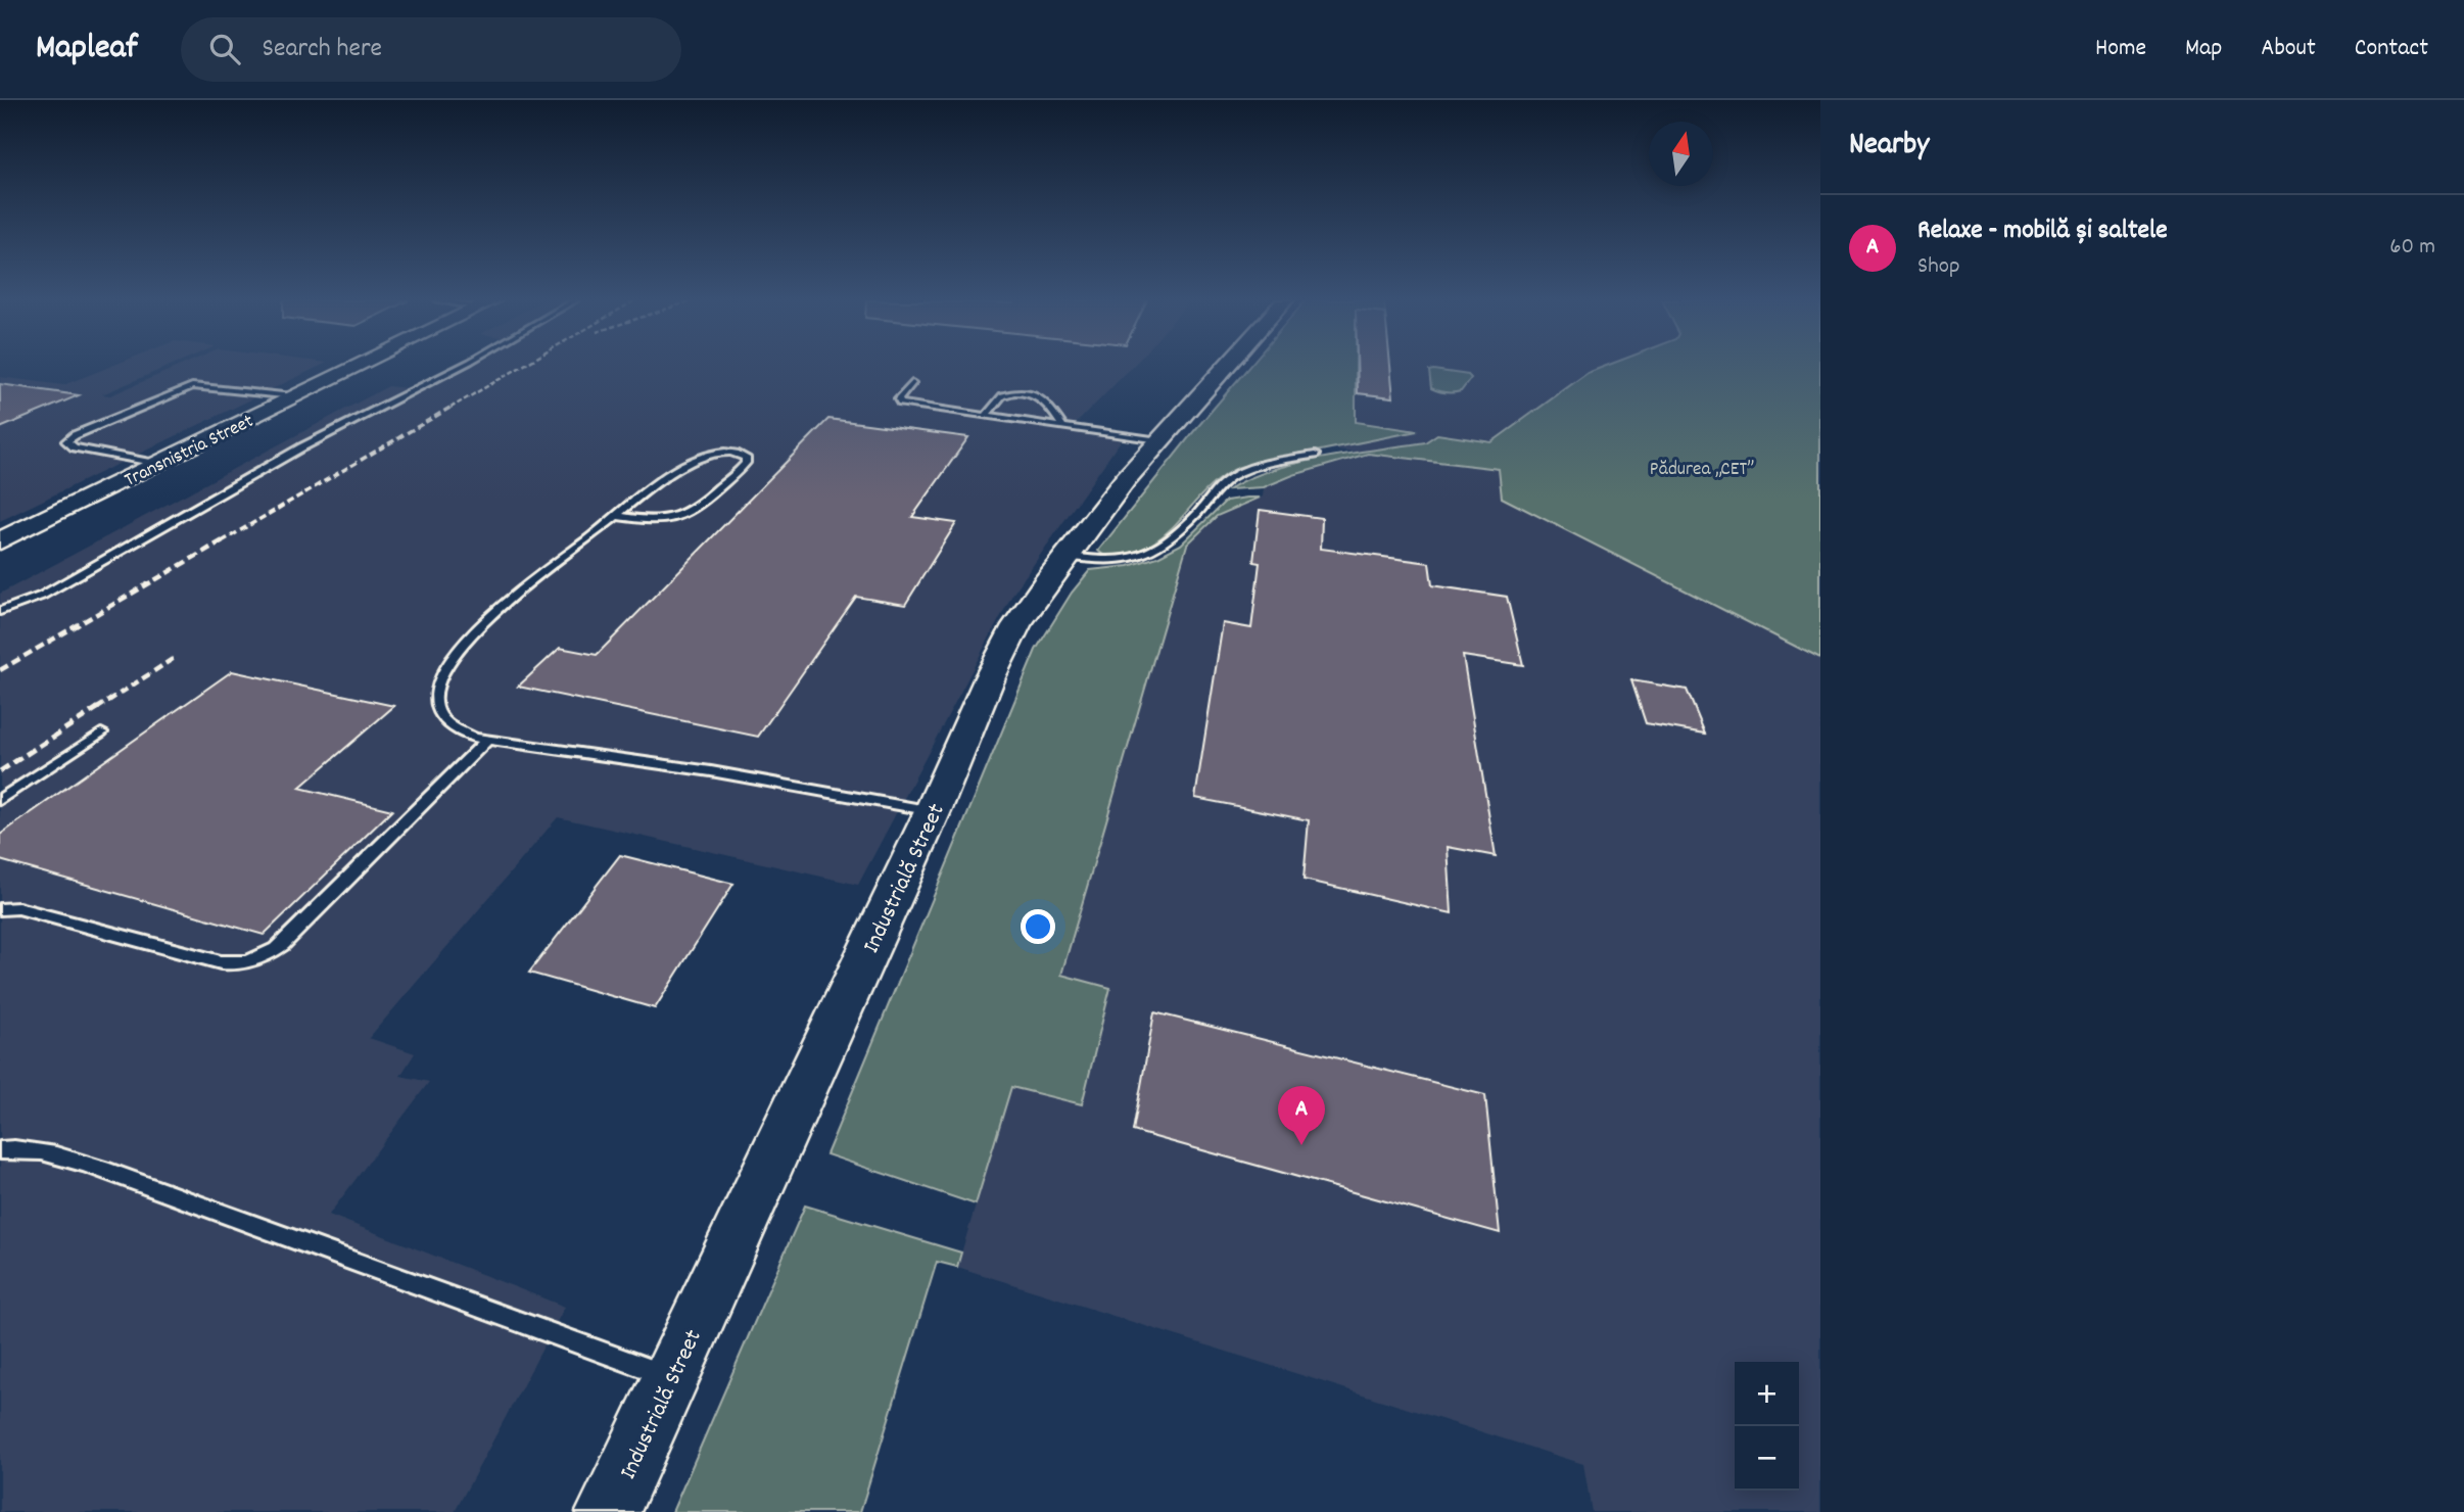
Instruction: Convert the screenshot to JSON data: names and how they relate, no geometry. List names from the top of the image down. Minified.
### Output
{"streets":{"street":["Transnistria Street","Industrială Street"]},"parks":["Pădurea „CET”"],"north":"top","page":{"header":"Mapleaf","search":"Search here","nav":["Home","Map","About","Contact"],"heading":"Nearby","list":[{"mark":"A","name":"Relaxe - mobilă și saltele","note":"Shop","value":"60 m"}],"pins":"A","map_buttons":["+","−"]}}
